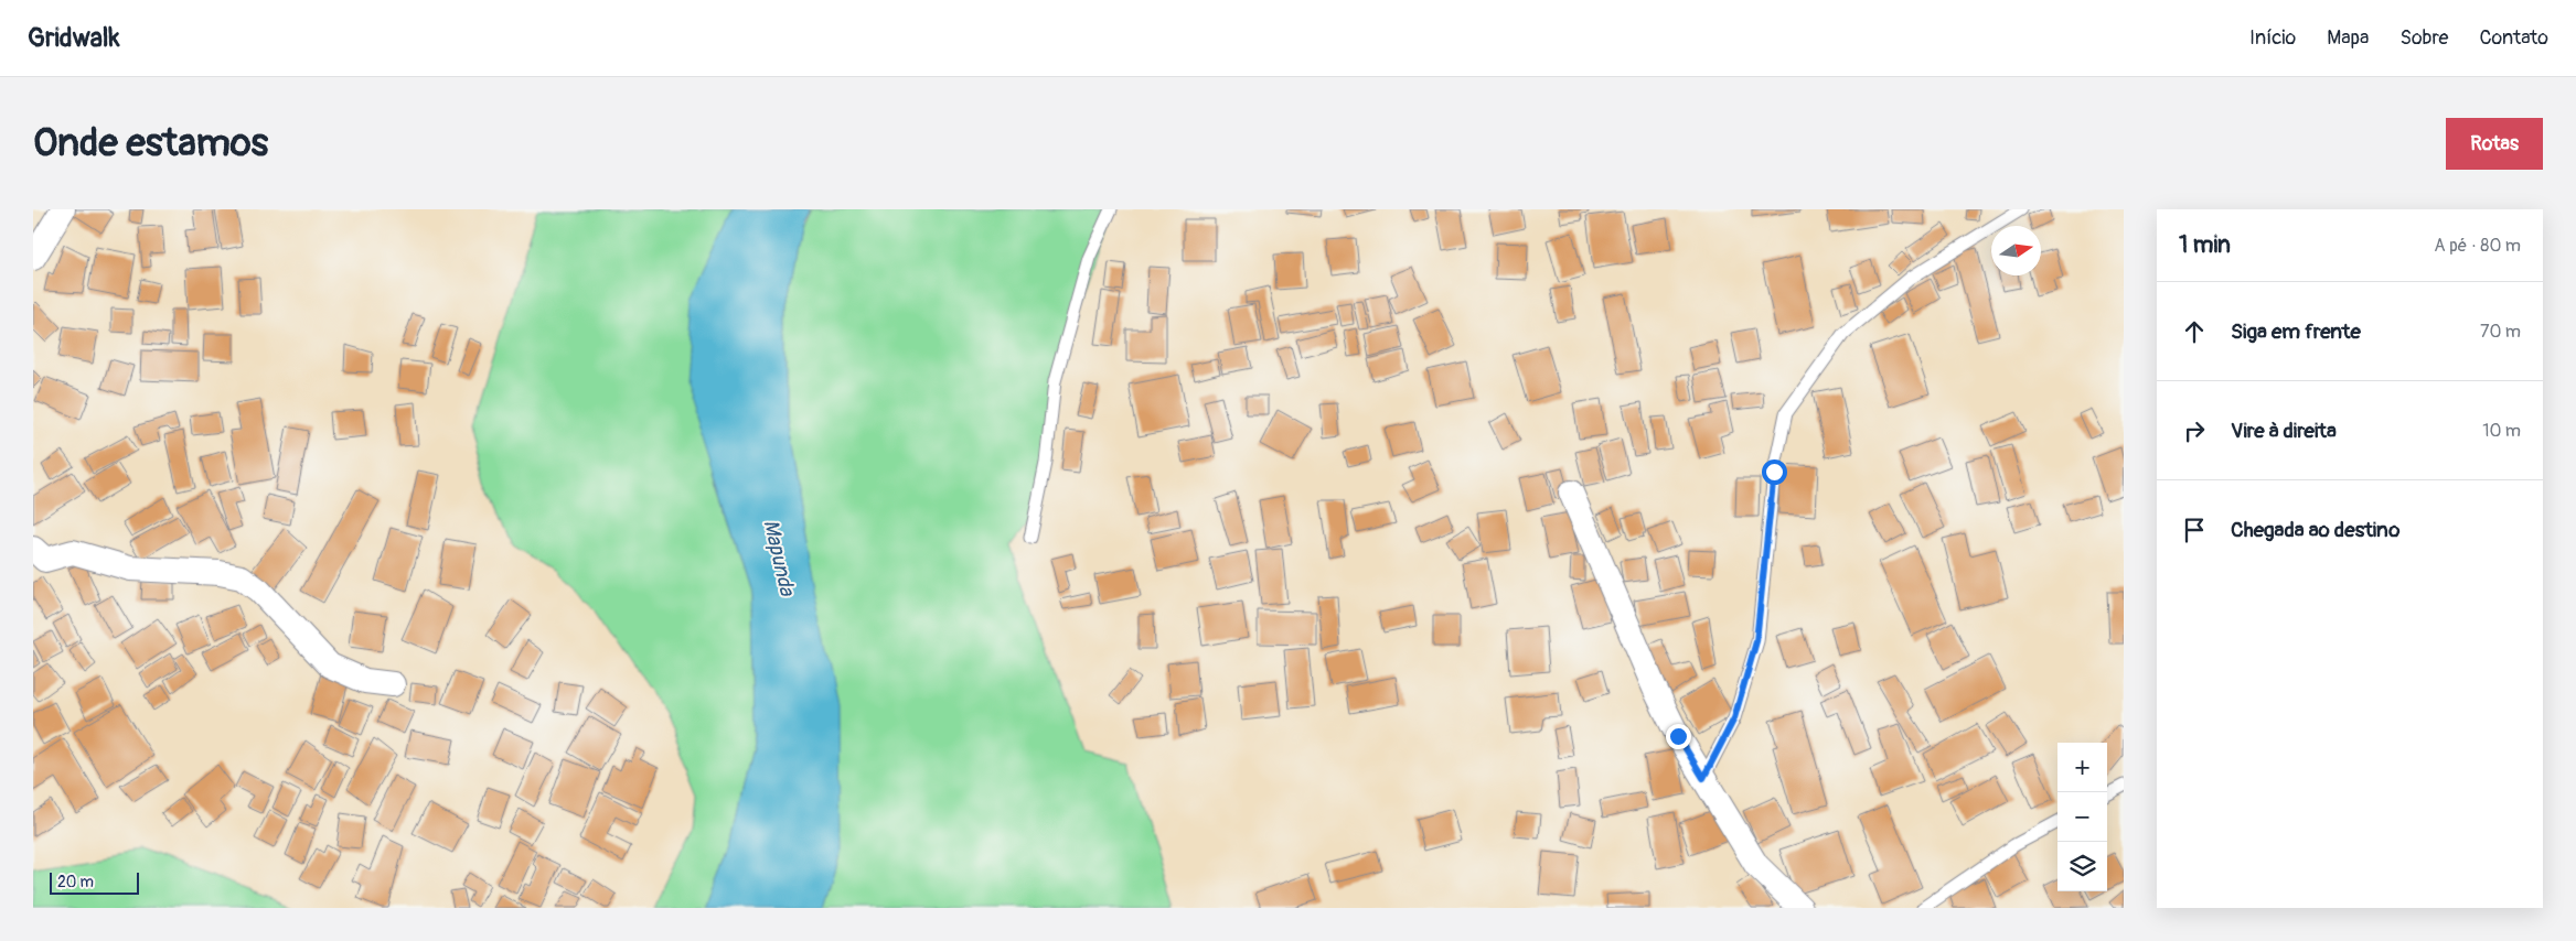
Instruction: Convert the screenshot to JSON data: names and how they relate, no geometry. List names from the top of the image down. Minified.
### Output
{"water":["Mapunda"],"scale_bar":"20 m","north":"right","page":{"header":"Gridwalk","nav":["Início","Mapa","Sobre","Contato"],"buttons":"Rotas","title":"Onde estamos","heading":["1 min","A pé · 80 m"],"list":[["Siga em frente","70 m"],["Vire à direita","10 m"],"Chegada ao destino"],"map_buttons":["+","−"],"scale":"20 m"}}
